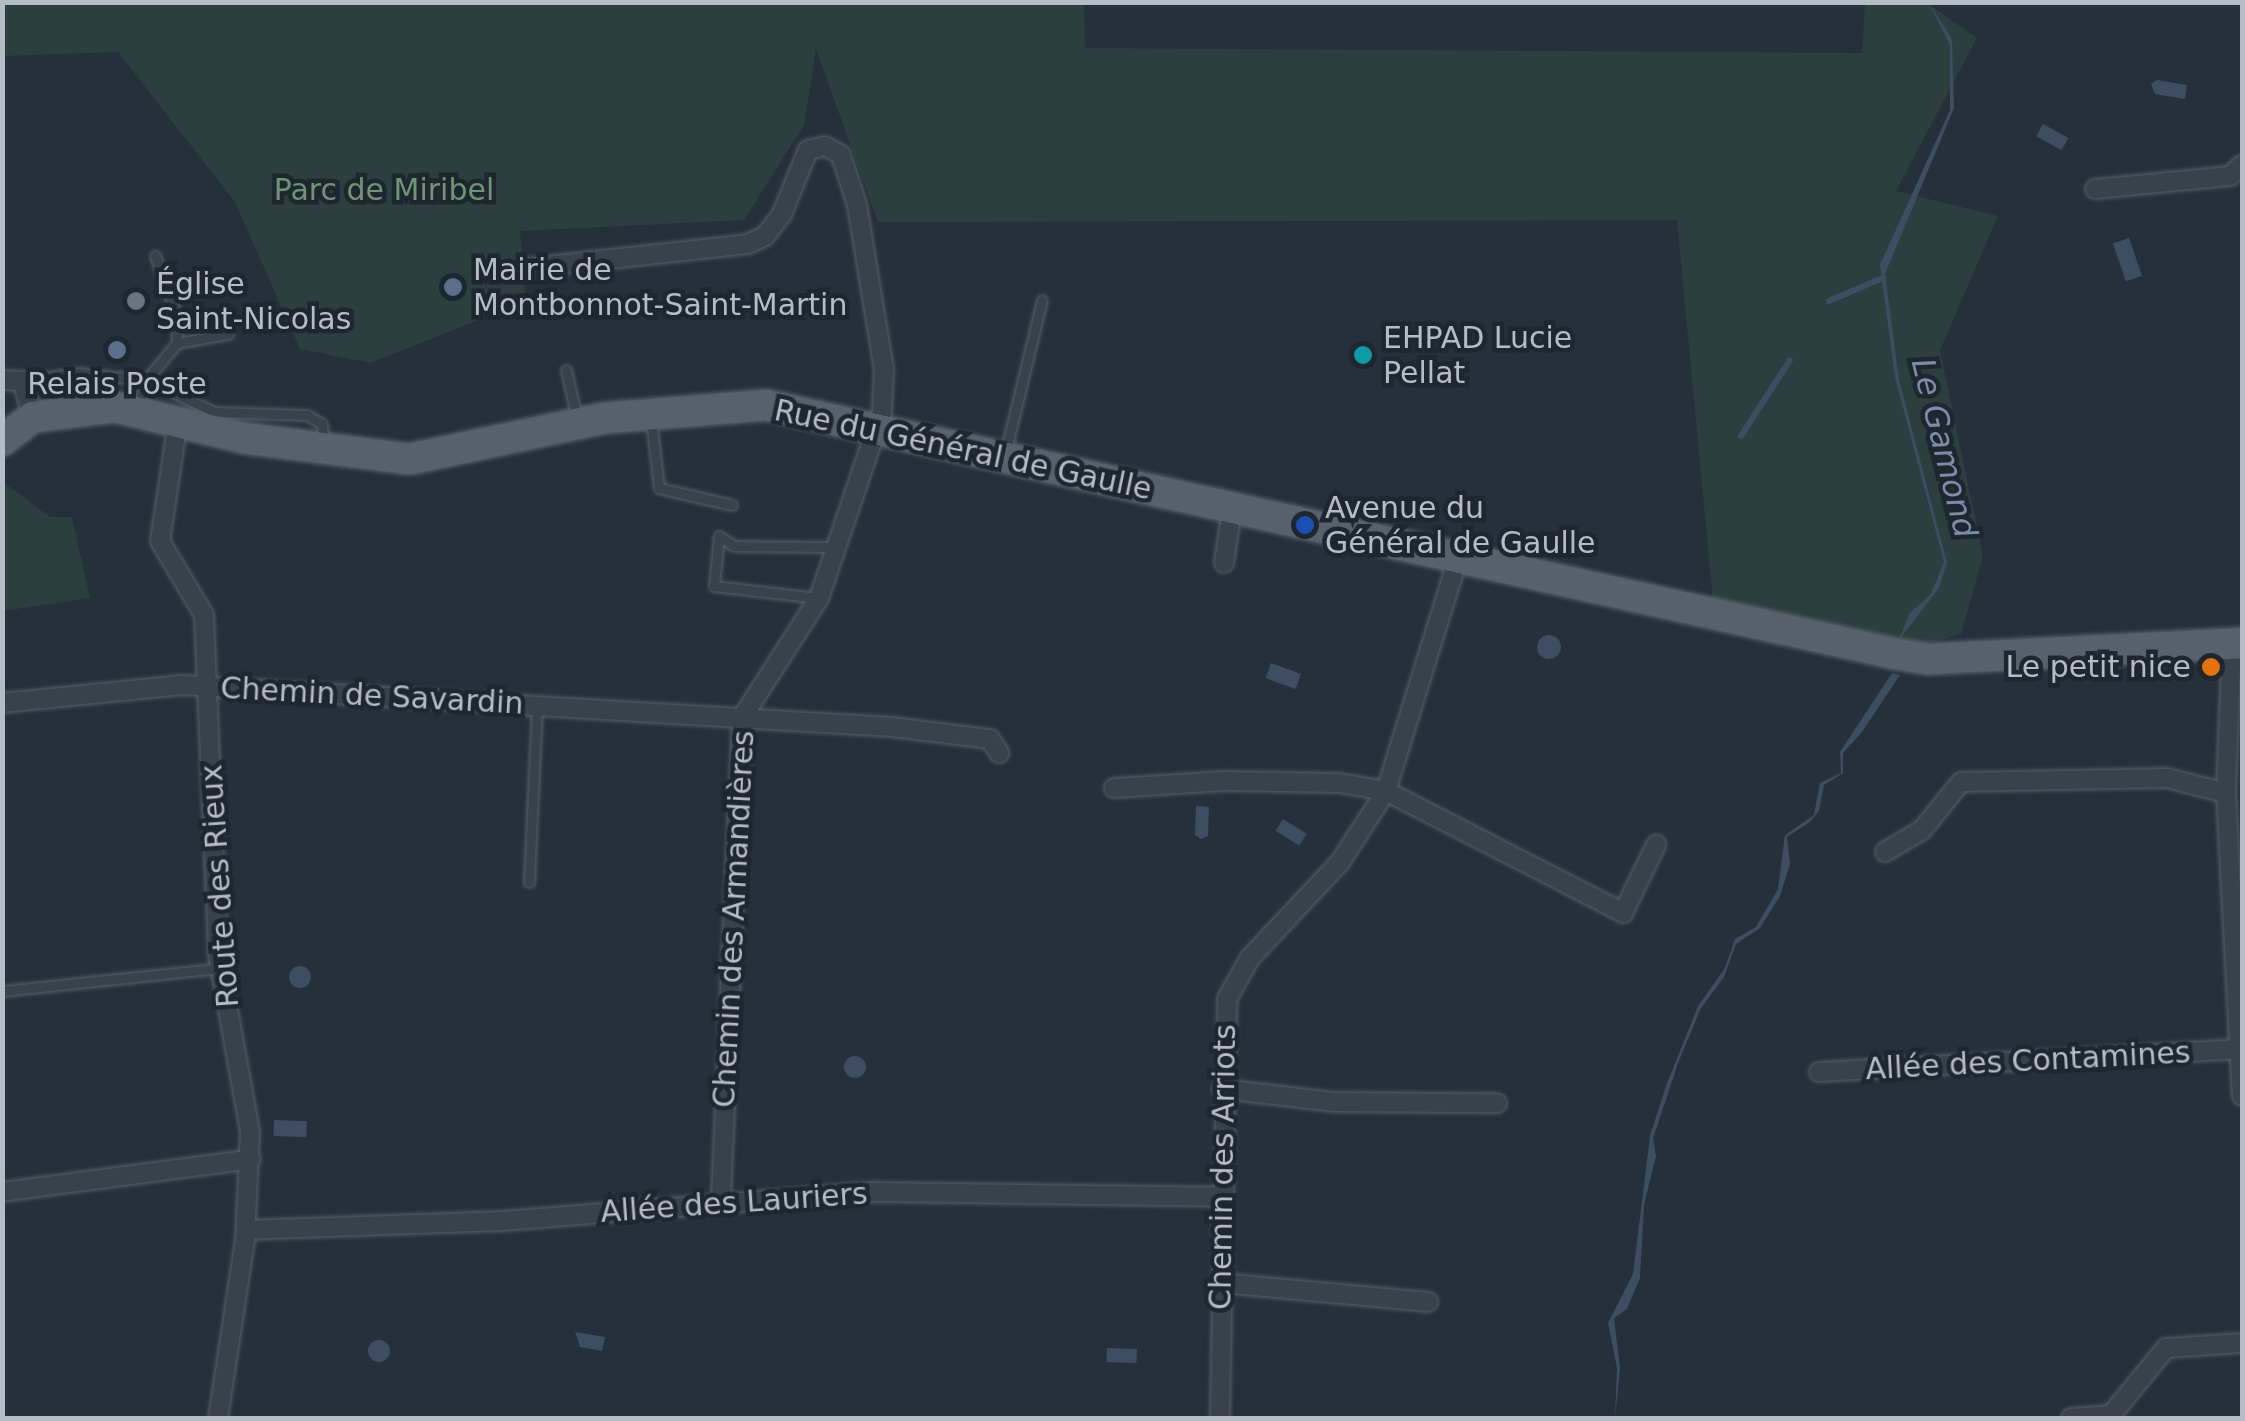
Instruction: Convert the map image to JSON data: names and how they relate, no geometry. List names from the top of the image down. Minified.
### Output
{"streets":{"main road":["Rue du Général de Gaulle"],"street":["Chemin de Savardin","Route des Rieux","Chemin des Armandières","Allée des Contamines","Chemin des Arriots","Allée des Lauriers"]},"crossings":[["Rue du Général de Gaulle","Route des Rieux"],["Rue du Général de Gaulle","Chemin des Armandières"],["Rue du Général de Gaulle","Chemin des Arriots"],["Chemin de Savardin","Route des Rieux"],["Chemin de Savardin","Chemin des Armandières"],["Route des Rieux","Allée des Lauriers"],["Chemin des Armandières","Allée des Lauriers"],["Chemin des Arriots","Allée des Lauriers"]],"water":["Le Gamond"],"parks":["Parc de Miribel"],"places":["Mairie de Montbonnot-Saint-Martin","Église Saint-Nicolas","Relais Poste","EHPAD Lucie Pellat","Avenue du Général de Gaulle","Le petit nice"]}
